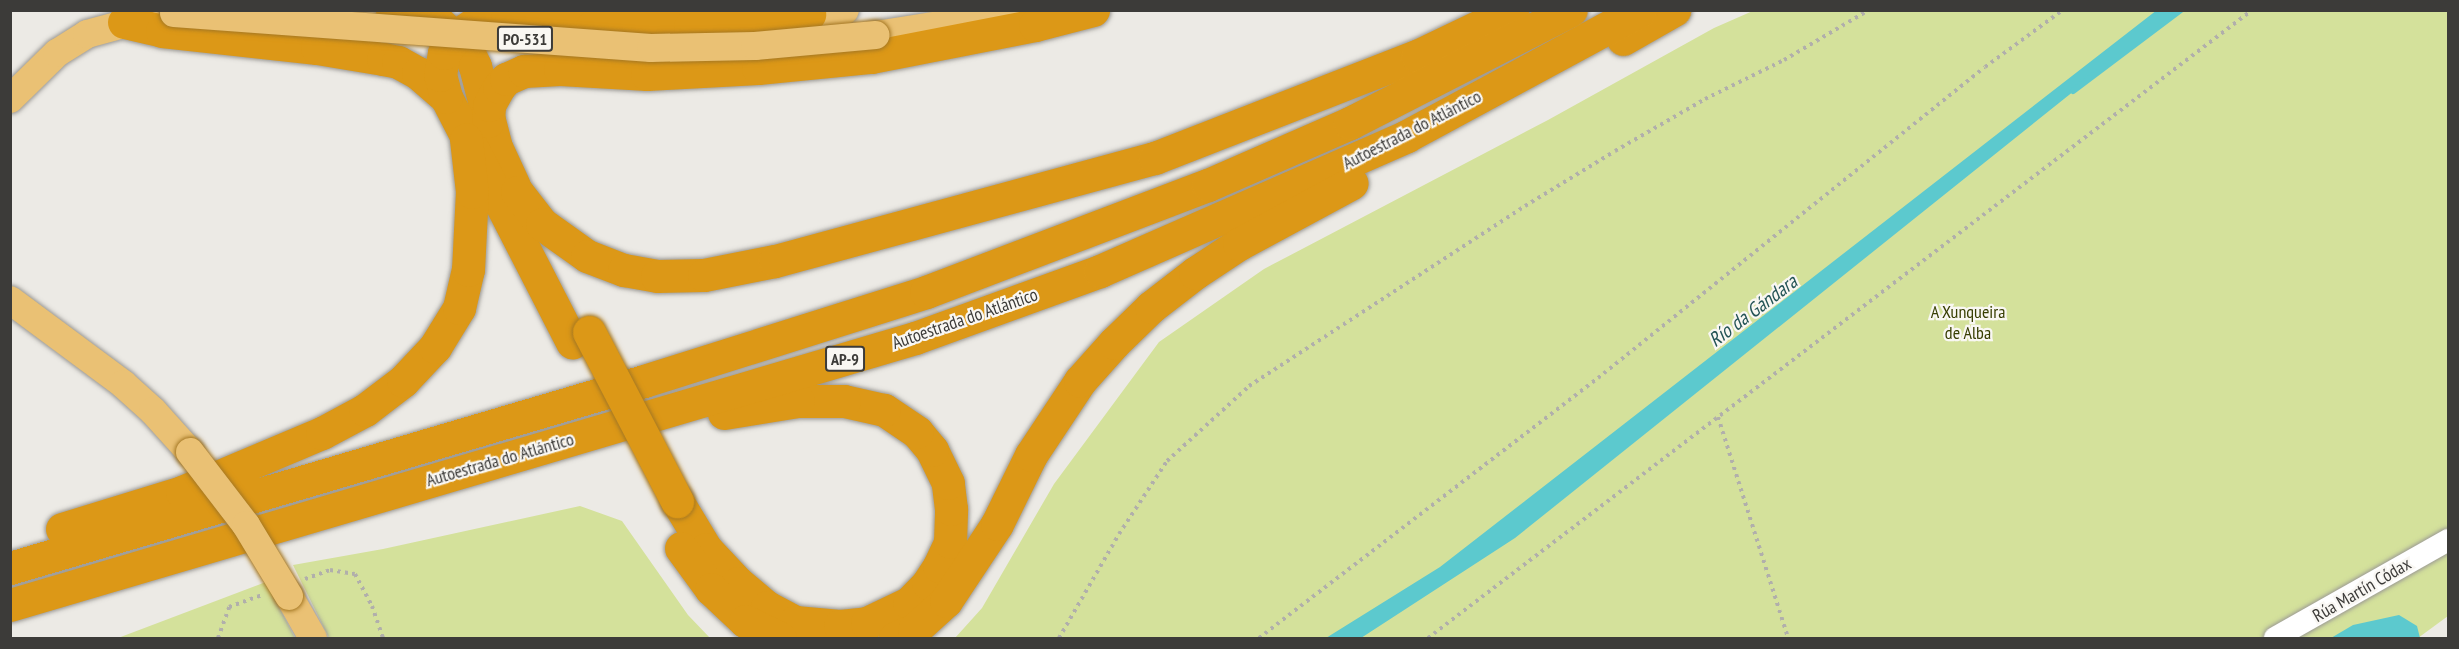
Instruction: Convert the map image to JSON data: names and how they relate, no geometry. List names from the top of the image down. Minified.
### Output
{"streets":{"highway":["Autoestrada do Atlántico","AP-9"],"main road":["PO-531"],"street":["Rúa Martín Códax"]},"water":["Río da Gándara"],"parks":["A Xunqueira de Alba"]}
